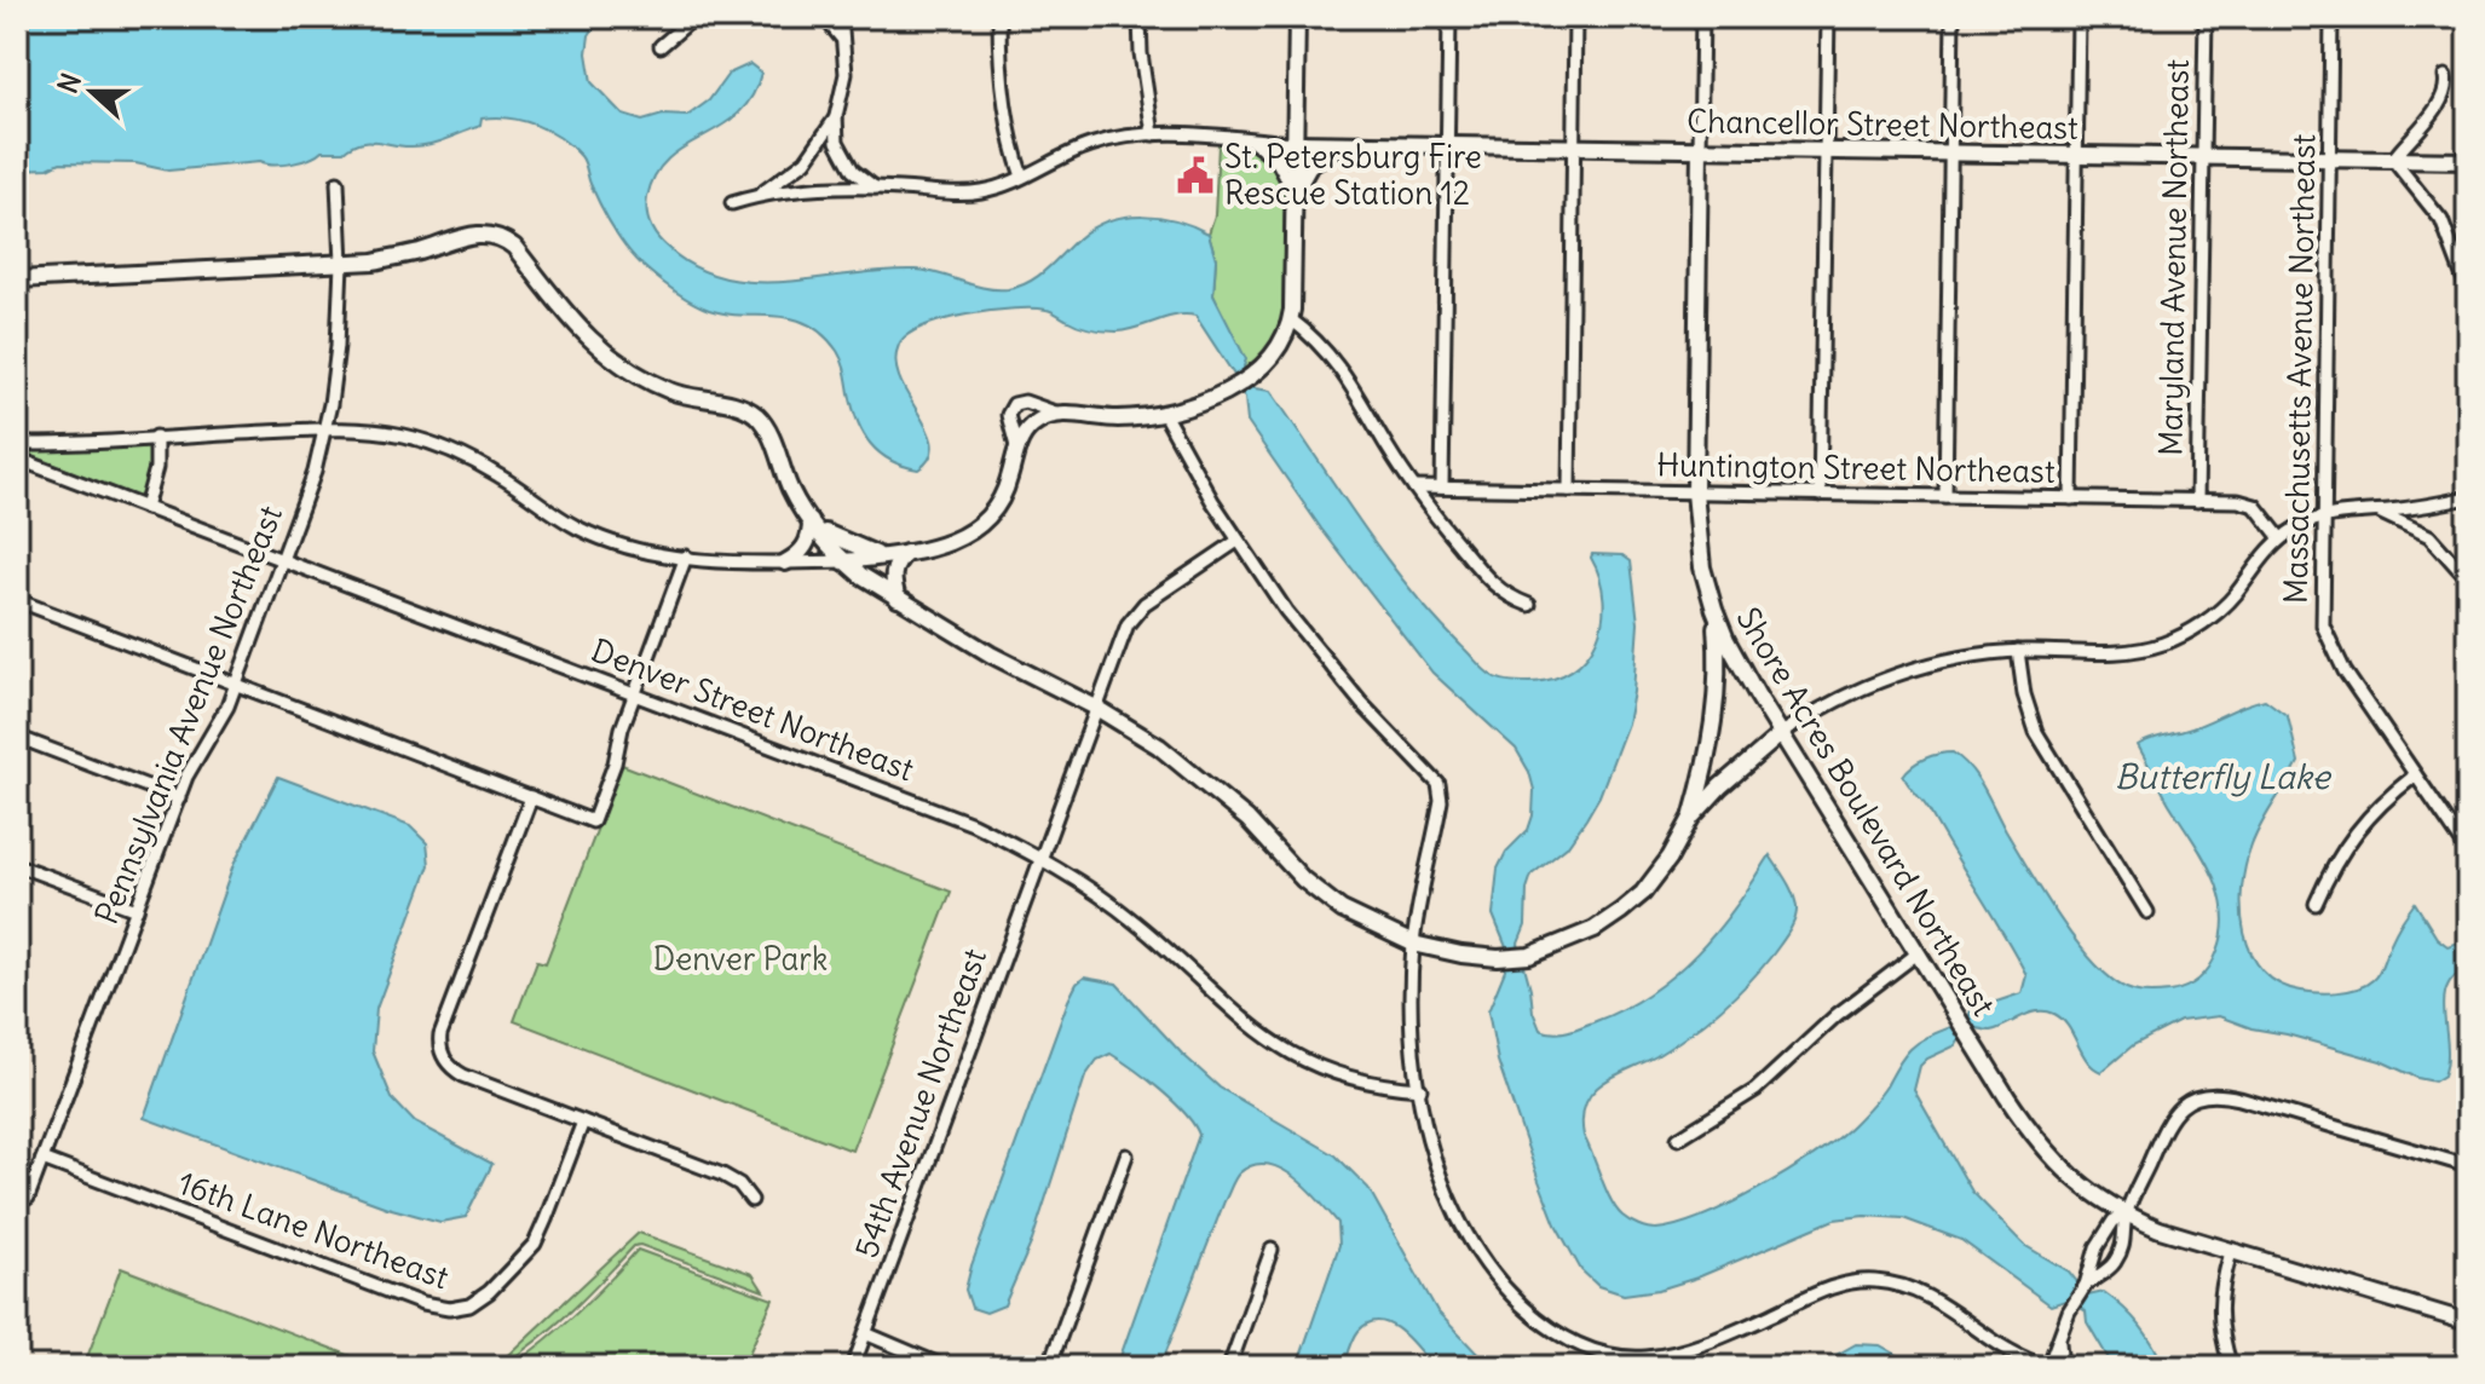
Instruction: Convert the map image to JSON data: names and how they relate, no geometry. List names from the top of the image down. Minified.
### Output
{"streets":{"street":["Chancellor Street Northeast","Maryland Avenue Northeast","Massachusetts Avenue Northeast","Huntington Street Northeast","Denver Street Northeast","Pennsylvania Avenue Northeast","Shore Acres Boulevard Northeast","54th Avenue Northeast","16th Lane Northeast"]},"crossings":[["Chancellor Street Northeast","Maryland Avenue Northeast"],["Chancellor Street Northeast","Massachusetts Avenue Northeast"],["Chancellor Street Northeast","Shore Acres Boulevard Northeast"],["Maryland Avenue Northeast","Huntington Street Northeast"],["Huntington Street Northeast","Shore Acres Boulevard Northeast"],["Denver Street Northeast","Pennsylvania Avenue Northeast"],["Denver Street Northeast","54th Avenue Northeast"],["Pennsylvania Avenue Northeast","16th Lane Northeast"]],"water":["Butterfly Lake"],"parks":["Denver Park"],"places":{"public building":["St. Petersburg Fire Rescue Station 12"]},"north":"left"}
